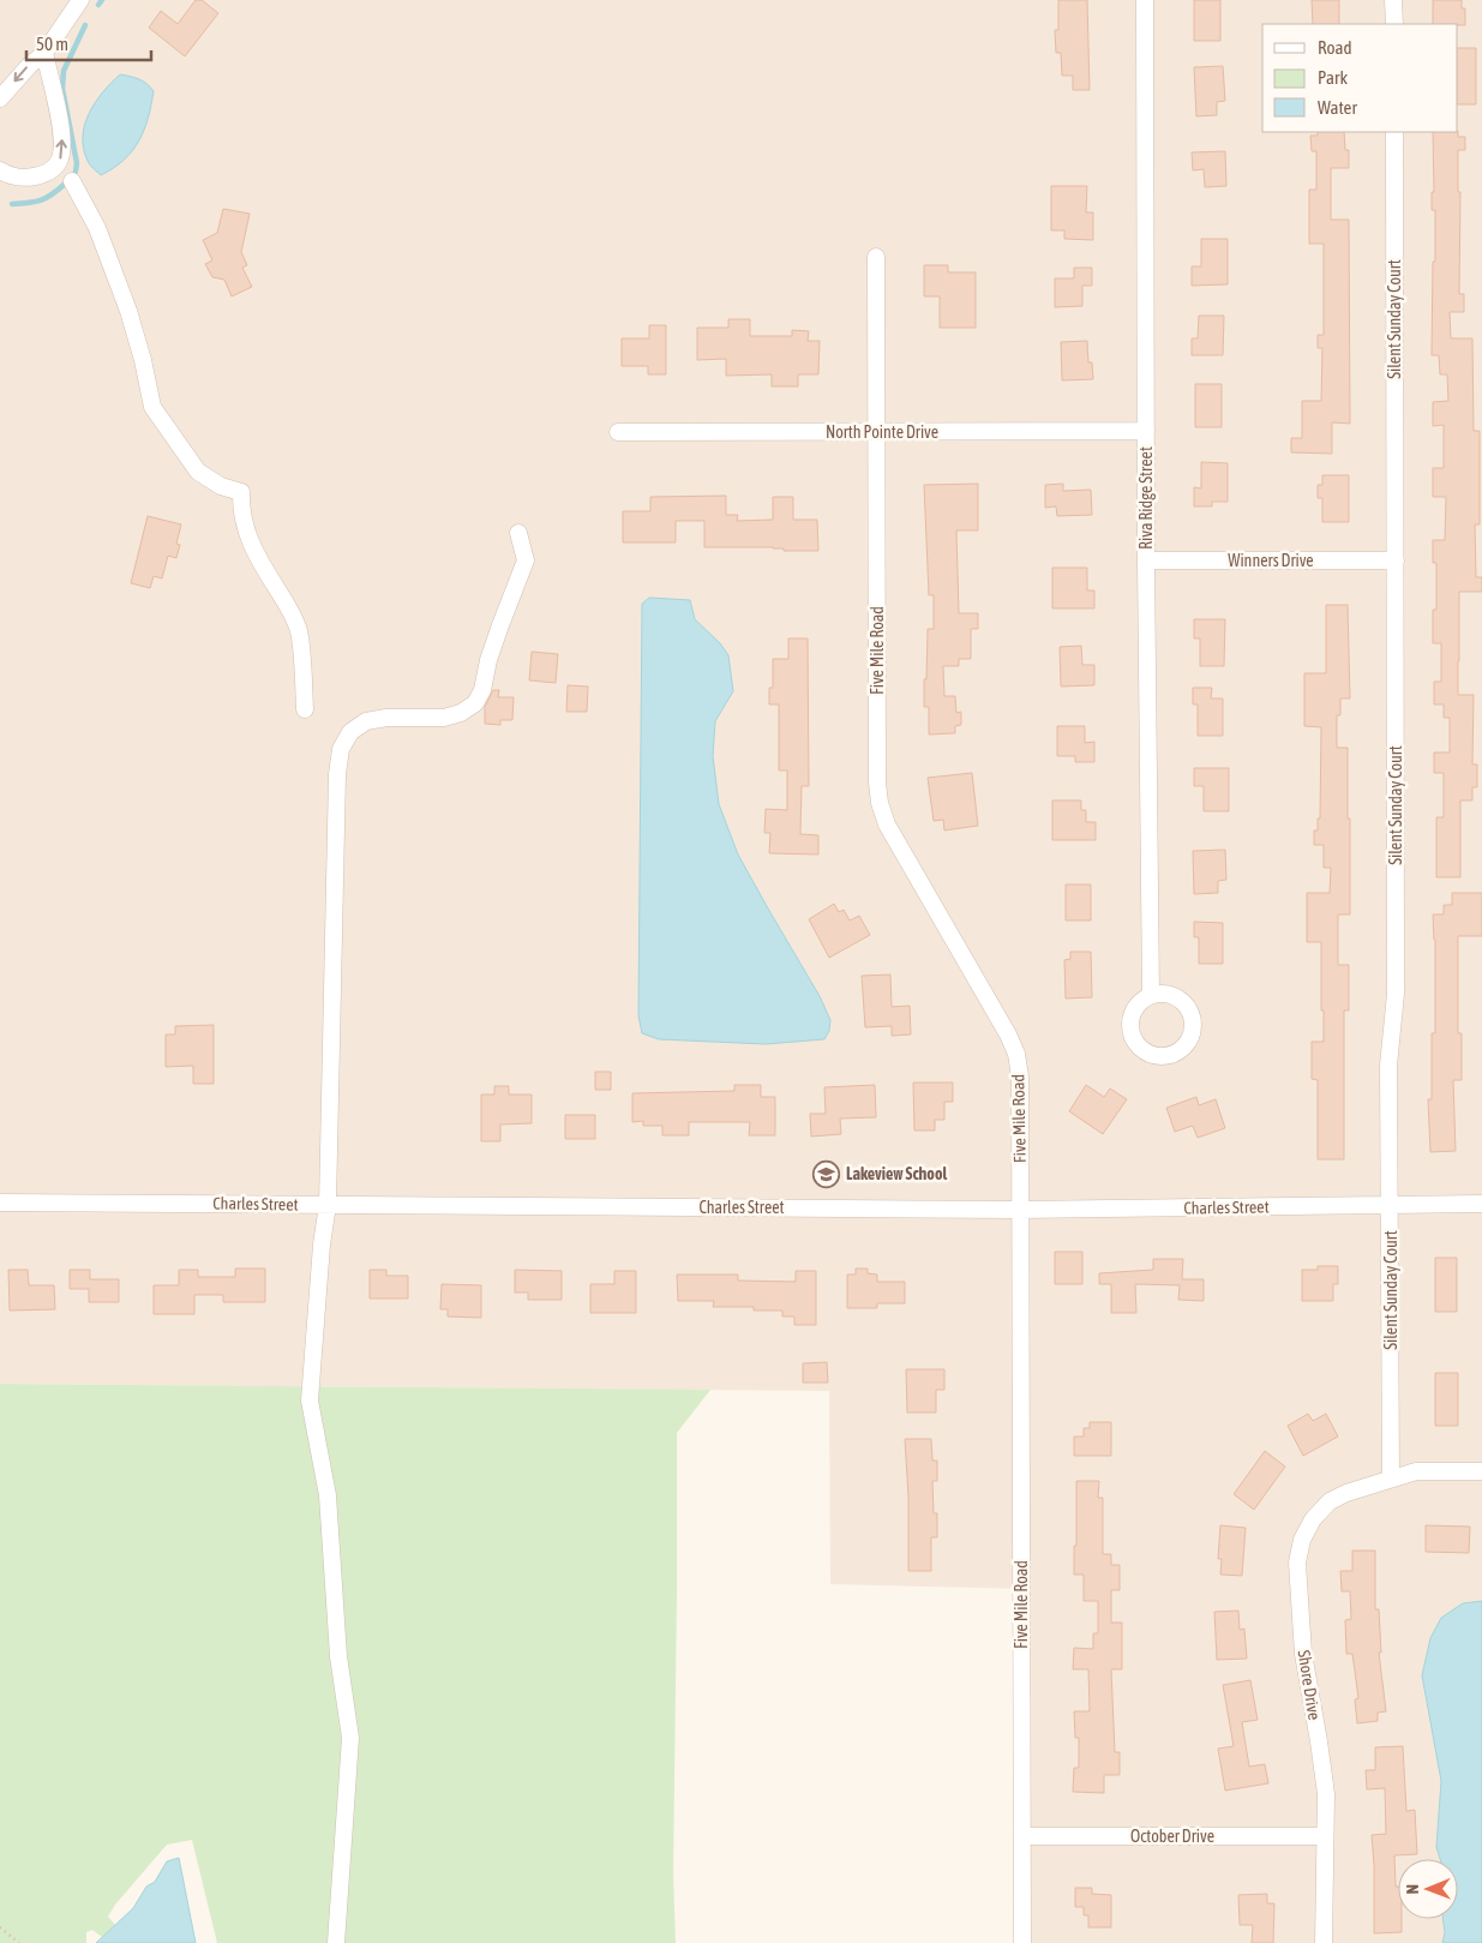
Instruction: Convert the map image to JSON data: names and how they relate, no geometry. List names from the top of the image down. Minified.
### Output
{"streets":{"street":["Silent Sunday Court","North Pointe Drive","Riva Ridge Street","Winners Drive","Five Mile Road","Charles Street","Shore Drive","October Drive"]},"crossings":[["Silent Sunday Court","Winners Drive"],["Silent Sunday Court","Charles Street"],["Silent Sunday Court","Shore Drive"],["North Pointe Drive","Riva Ridge Street"],["North Pointe Drive","Five Mile Road"],["Riva Ridge Street","Winners Drive"],["Five Mile Road","Charles Street"],["Five Mile Road","October Drive"],["Shore Drive","October Drive"]],"places":{"school or university":["Lakeview School"]},"legend":["Road","Park","Water"],"scale_bar":"50 m","north":"left"}
